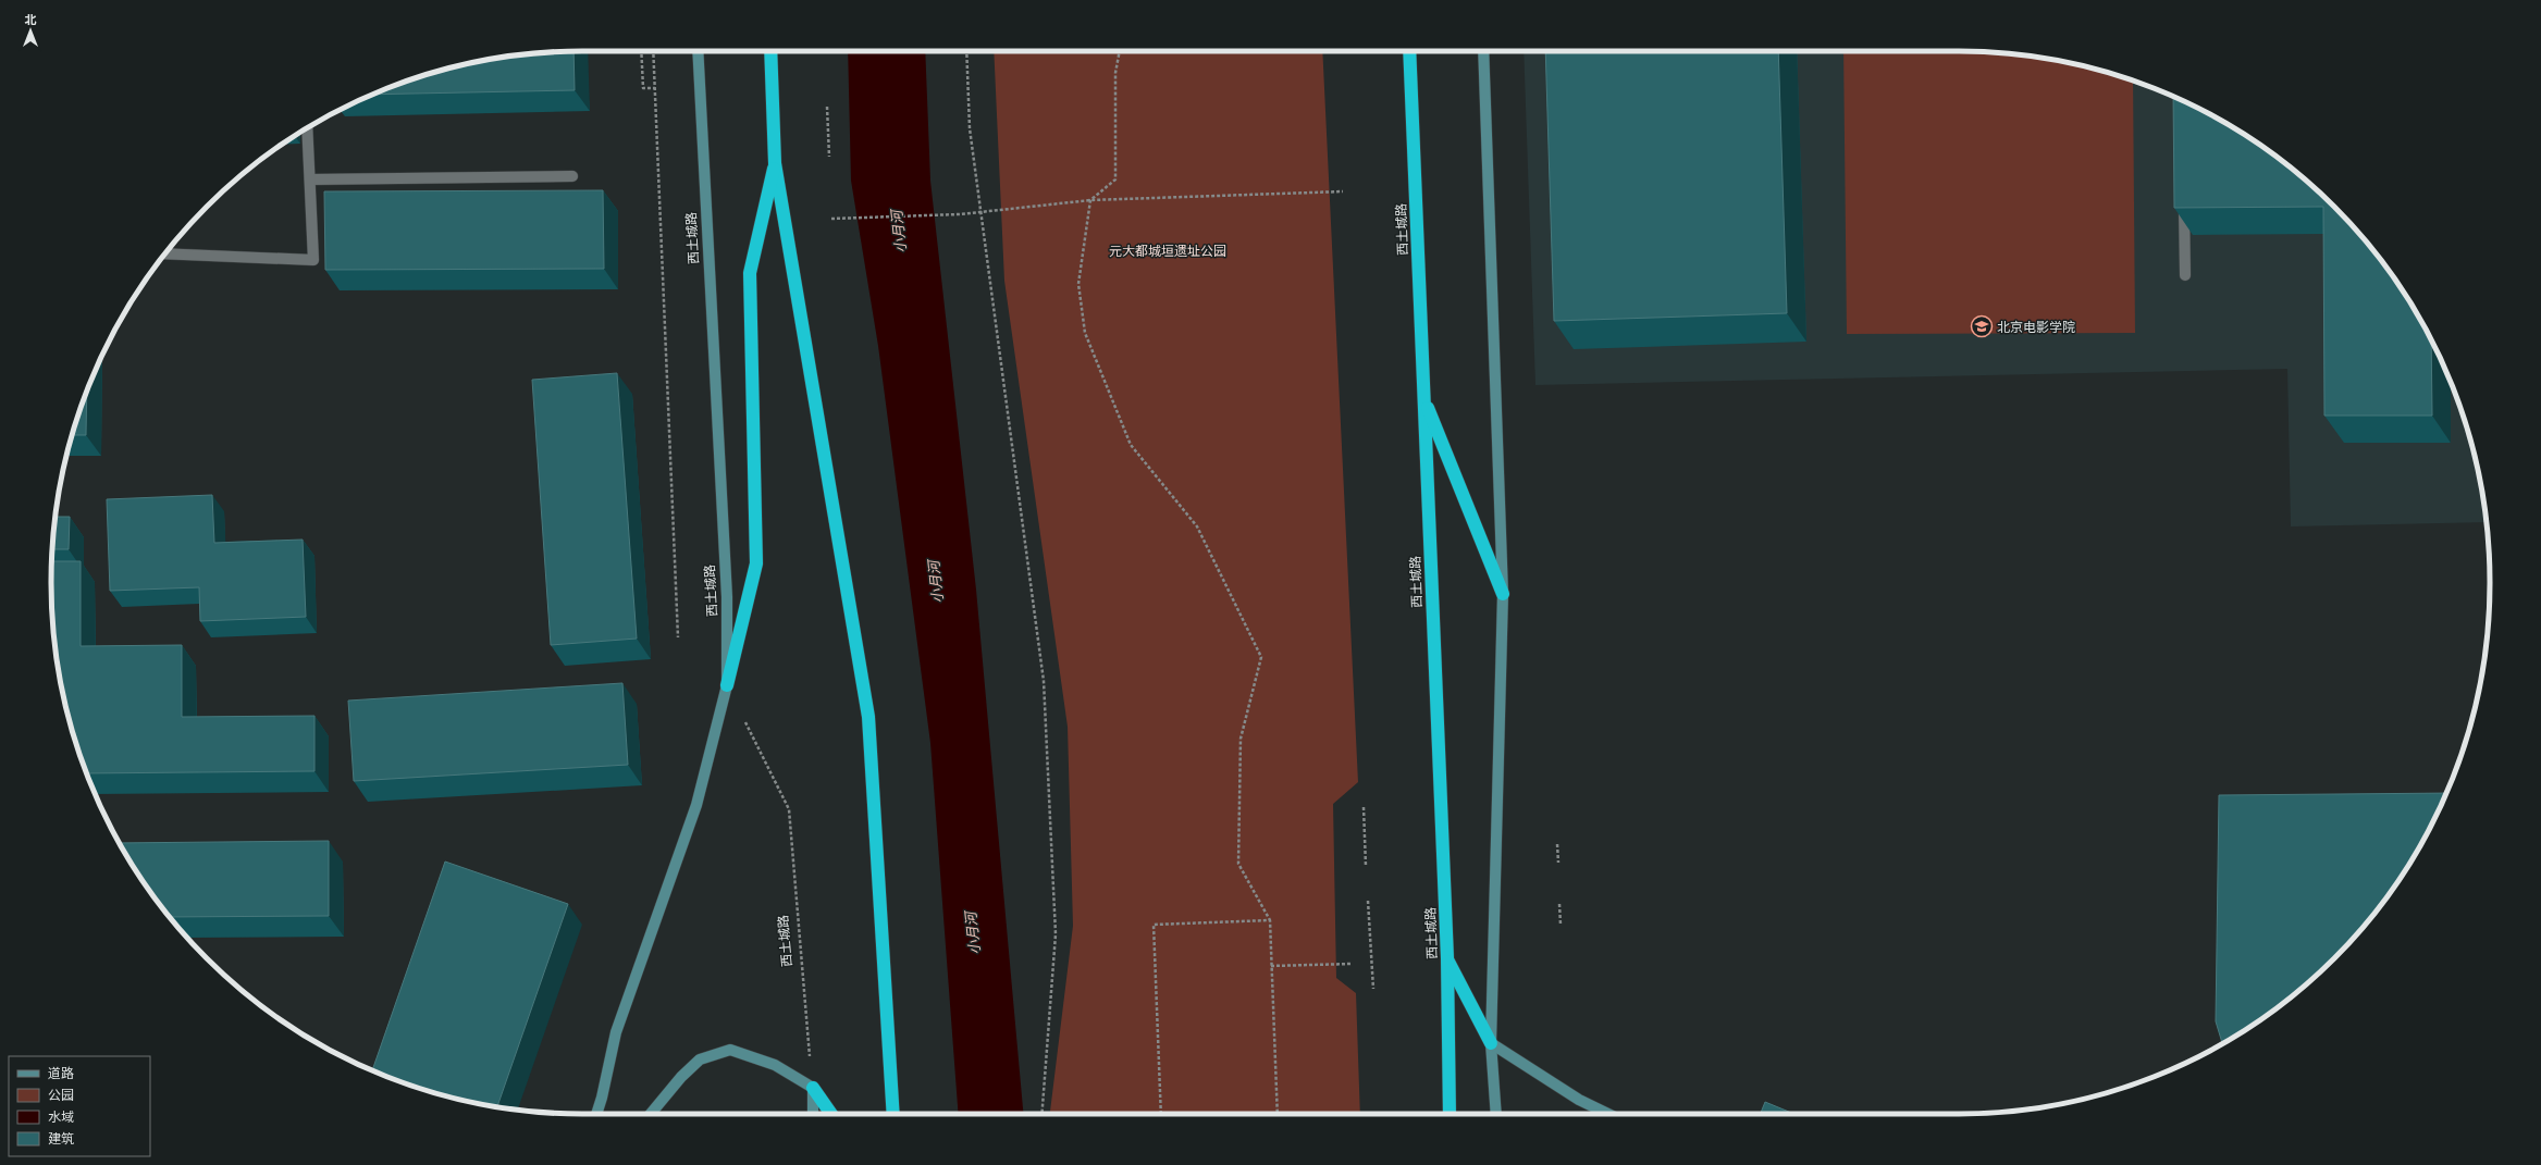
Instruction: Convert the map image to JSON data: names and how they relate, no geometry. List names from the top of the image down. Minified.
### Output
{"streets":{"highway":["西土城路"]},"water":["小月河"],"parks":["元大都城垣遗址公园"],"places":{"school or university":["北京电影学院"]},"legend":["道路","公园","水域","建筑"],"north":"top"}
